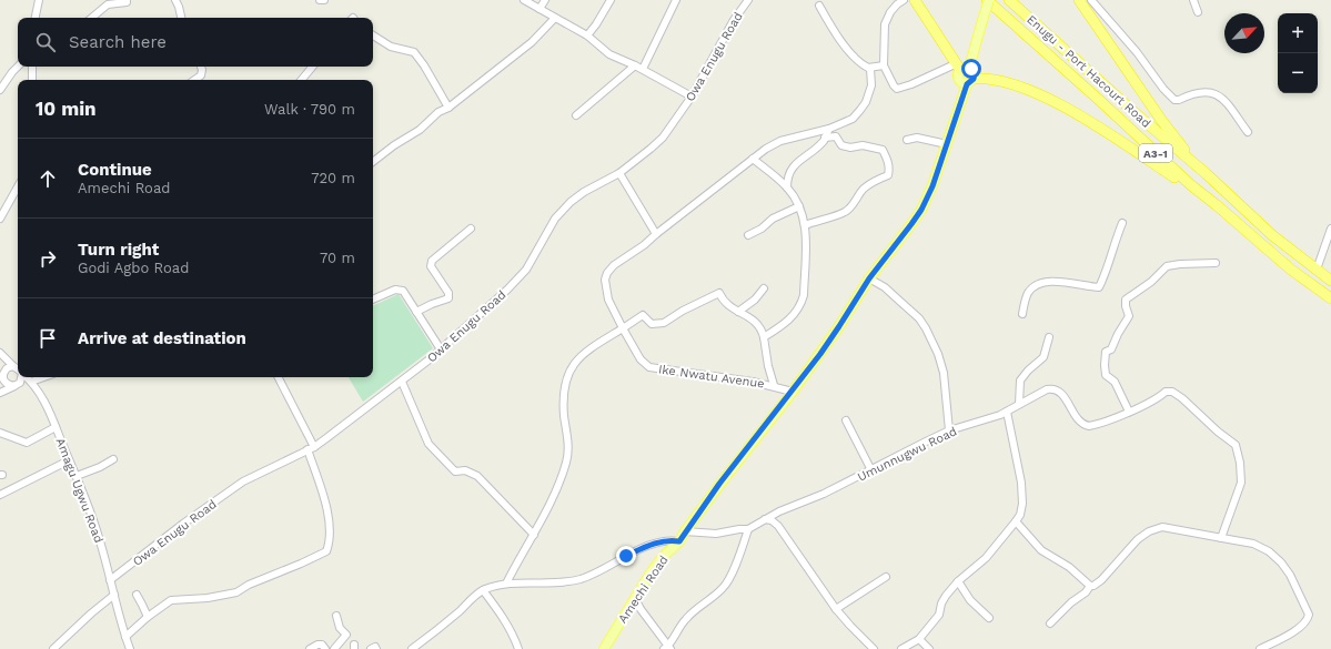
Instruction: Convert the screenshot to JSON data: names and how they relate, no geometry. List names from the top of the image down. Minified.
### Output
{"streets":{"highway":["Enugu - Port Hacourt Road","A3-1"],"main road":["Amechi Road"],"street":["Owa Enugu Road","Ike Nwatu Avenue","Umunnugwu Road","Amagu Ugwu Road"]},"crossings":[["Owa Enugu Road","Amagu Ugwu Road"],["Ike Nwatu Avenue","Amechi Road"],["Umunnugwu Road","Amechi Road"]],"north":"top right","page":{"map_buttons":["+","−"],"search":"Search here","heading":["10 min","Walk · 790 m"],"list":[["Continue","Amechi Road","720 m"],["Turn right","Godi Agbo Road","70 m"],"Arrive at destination"]}}
